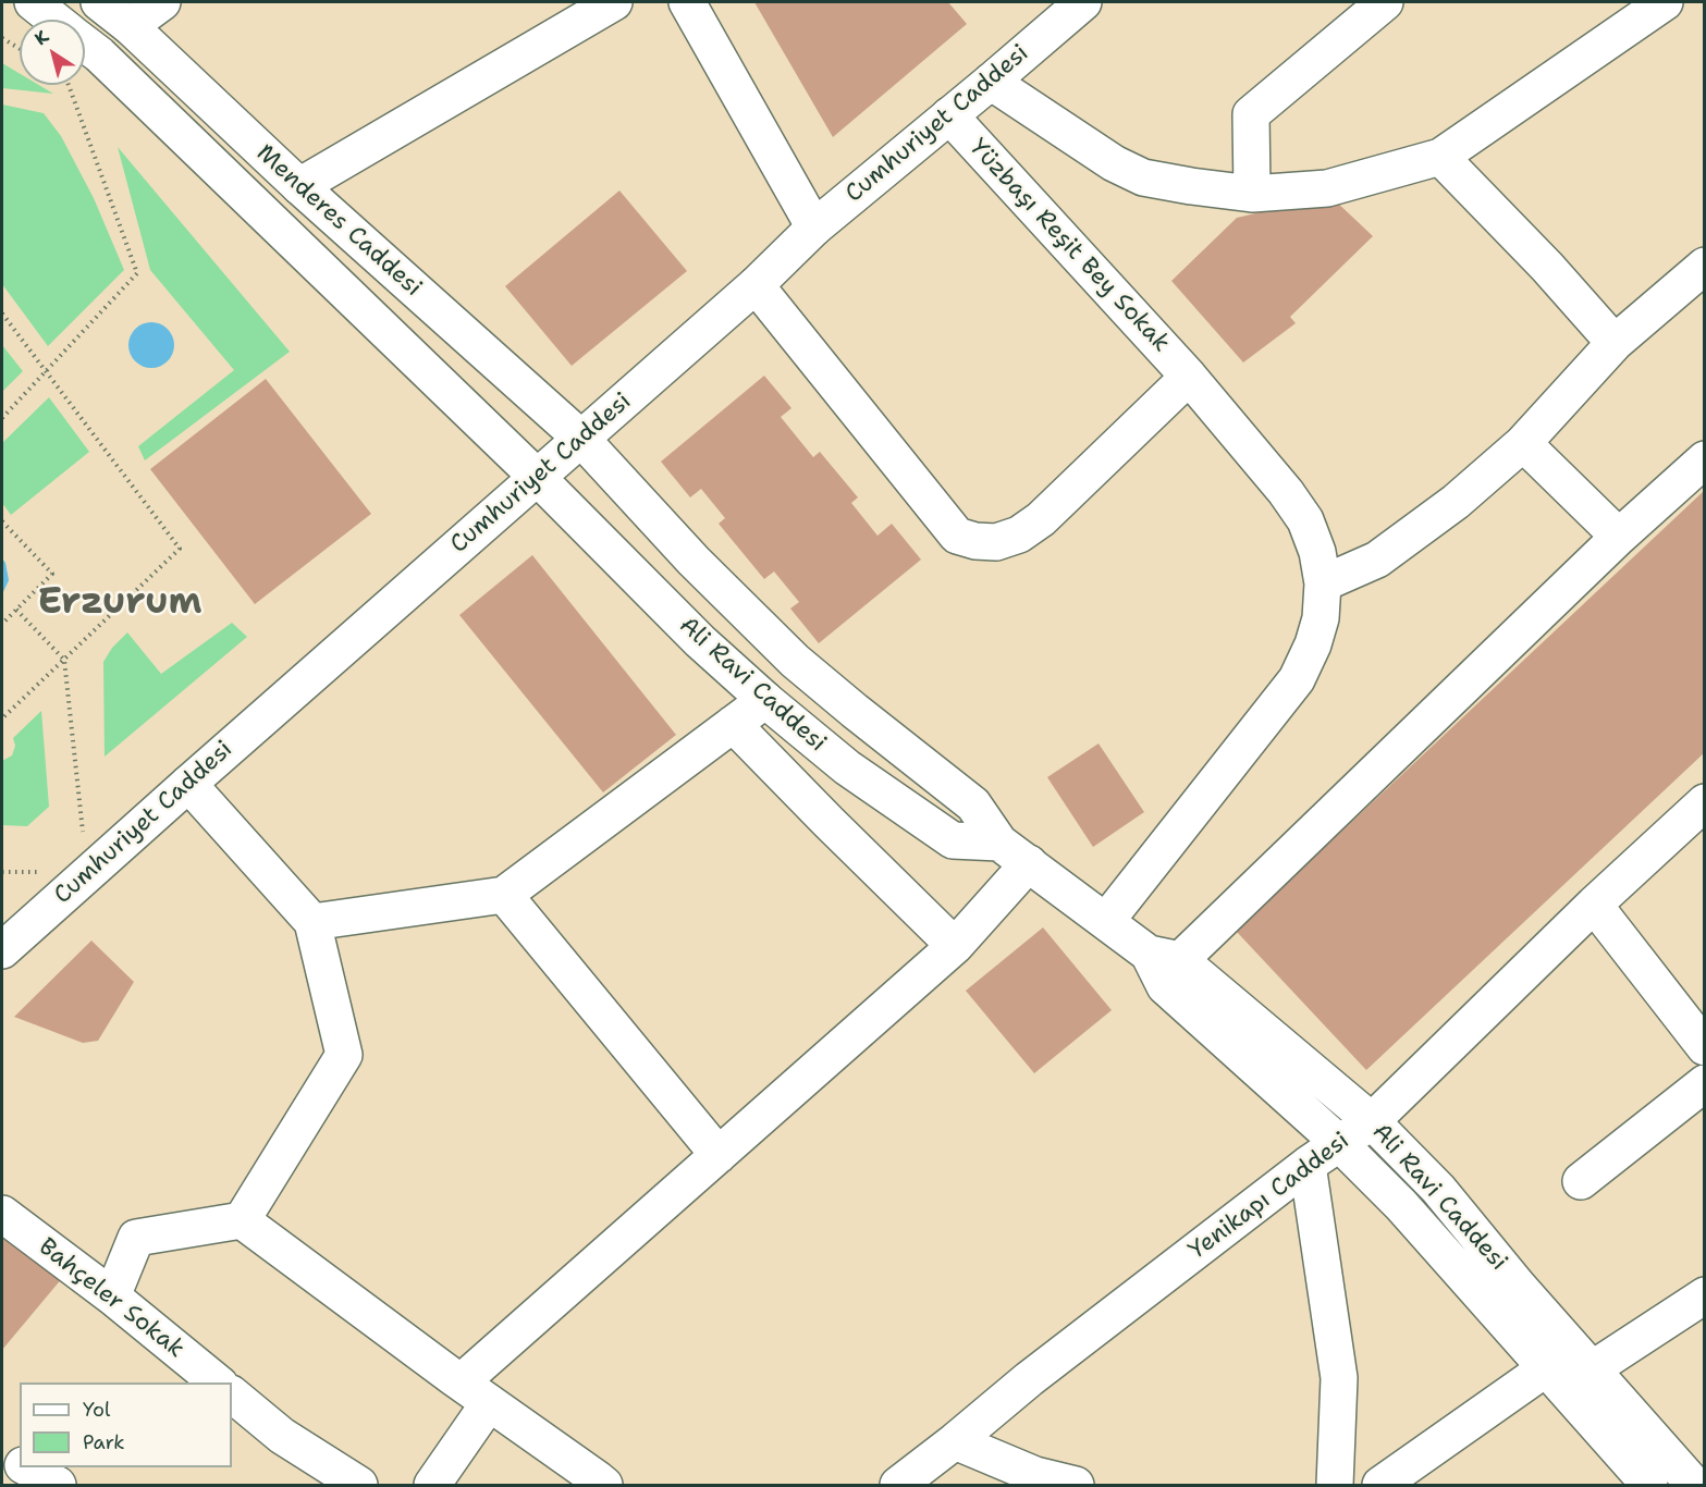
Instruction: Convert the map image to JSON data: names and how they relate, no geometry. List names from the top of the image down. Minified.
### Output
{"streets":{"street":["Cumhuriyet Caddesi","Menderes Caddesi","Yüzbaşı Reşit Bey Sokak","Ali Ravi Caddesi","Yenikapı Caddesi","Bahçeler Sokak"]},"crossings":[["Cumhuriyet Caddesi","Menderes Caddesi"],["Cumhuriyet Caddesi","Yüzbaşı Reşit Bey Sokak"],["Cumhuriyet Caddesi","Ali Ravi Caddesi"],["Menderes Caddesi","Ali Ravi Caddesi"],["Yüzbaşı Reşit Bey Sokak","Ali Ravi Caddesi"],["Ali Ravi Caddesi","Yenikapı Caddesi"]],"districts":["Erzurum"],"legend":["Yol","Park"],"north":"top left"}
